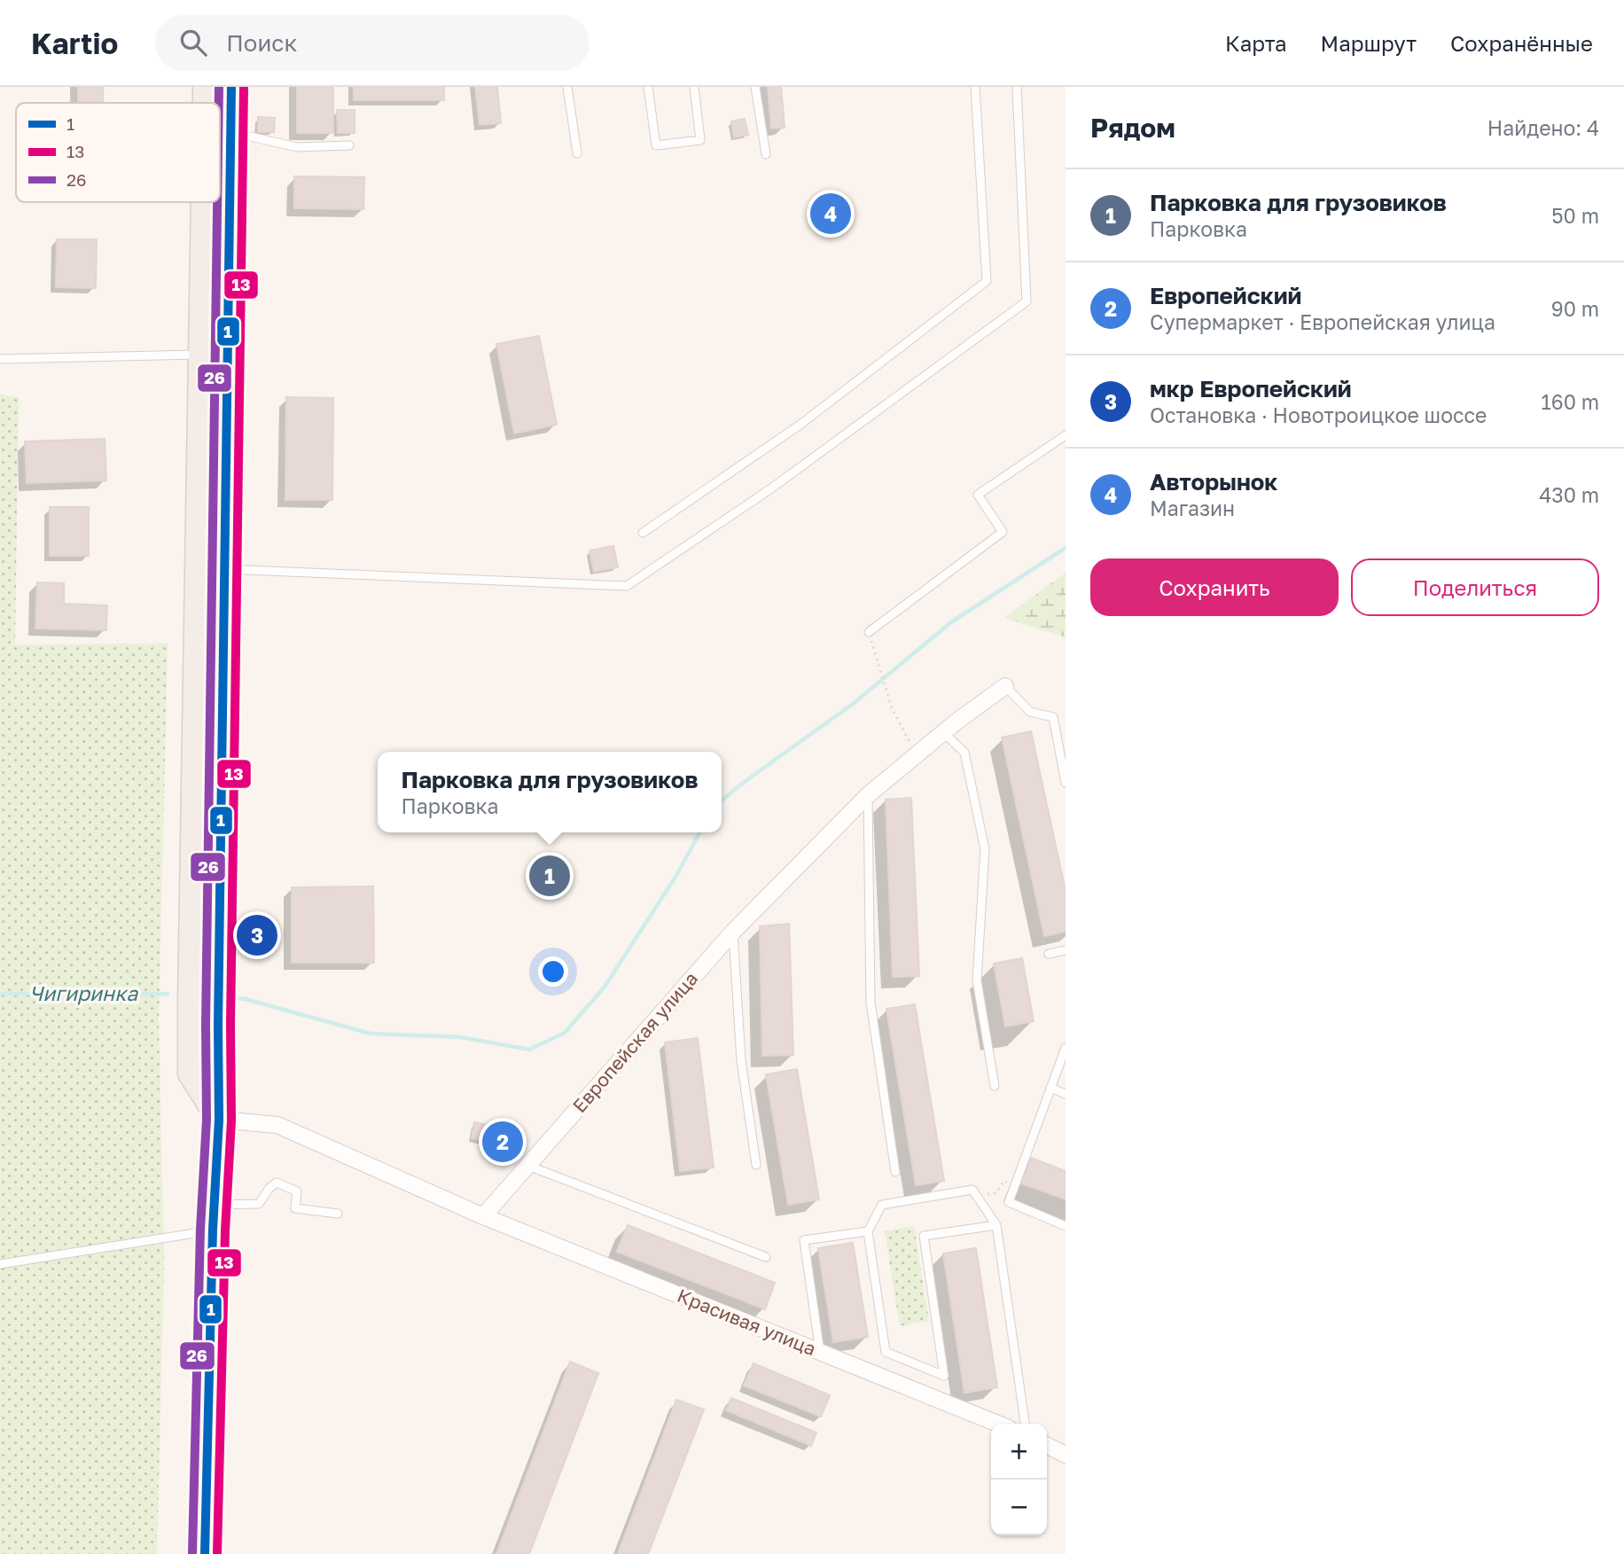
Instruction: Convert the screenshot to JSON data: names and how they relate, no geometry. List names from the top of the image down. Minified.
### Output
{"streets":{"street":["Европейская улица","Красивая улица"]},"crossings":[["Европейская улица","Красивая улица"]],"water":["Чигиринка"],"lines":["transit line 1","transit line 13","transit line 26"],"legend":["1","13","26"],"page":{"header":"Kartio","search":"Поиск","nav":["Карта","Маршрут","Сохранённые"],"heading":["Рядом","Найдено: 4"],"list":[{"mark":"1","name":"Парковка для грузовиков","note":"Парковка","value":"50 m"},{"mark":"2","name":"Европейский","note":"Супермаркет · Европейская улица","value":"90 m"},{"mark":"3","name":"мкр Европейский","note":"Остановка · Новотроицкое шоссе","value":"160 m"},{"mark":"4","name":"Авторынок","note":"Магазин","value":"430 m"}],"pins":["4","1","3","2"],"buttons":["Сохранить","Поделиться"],"popup":["Парковка для грузовиков","Парковка"],"map_buttons":["+","−"]}}
